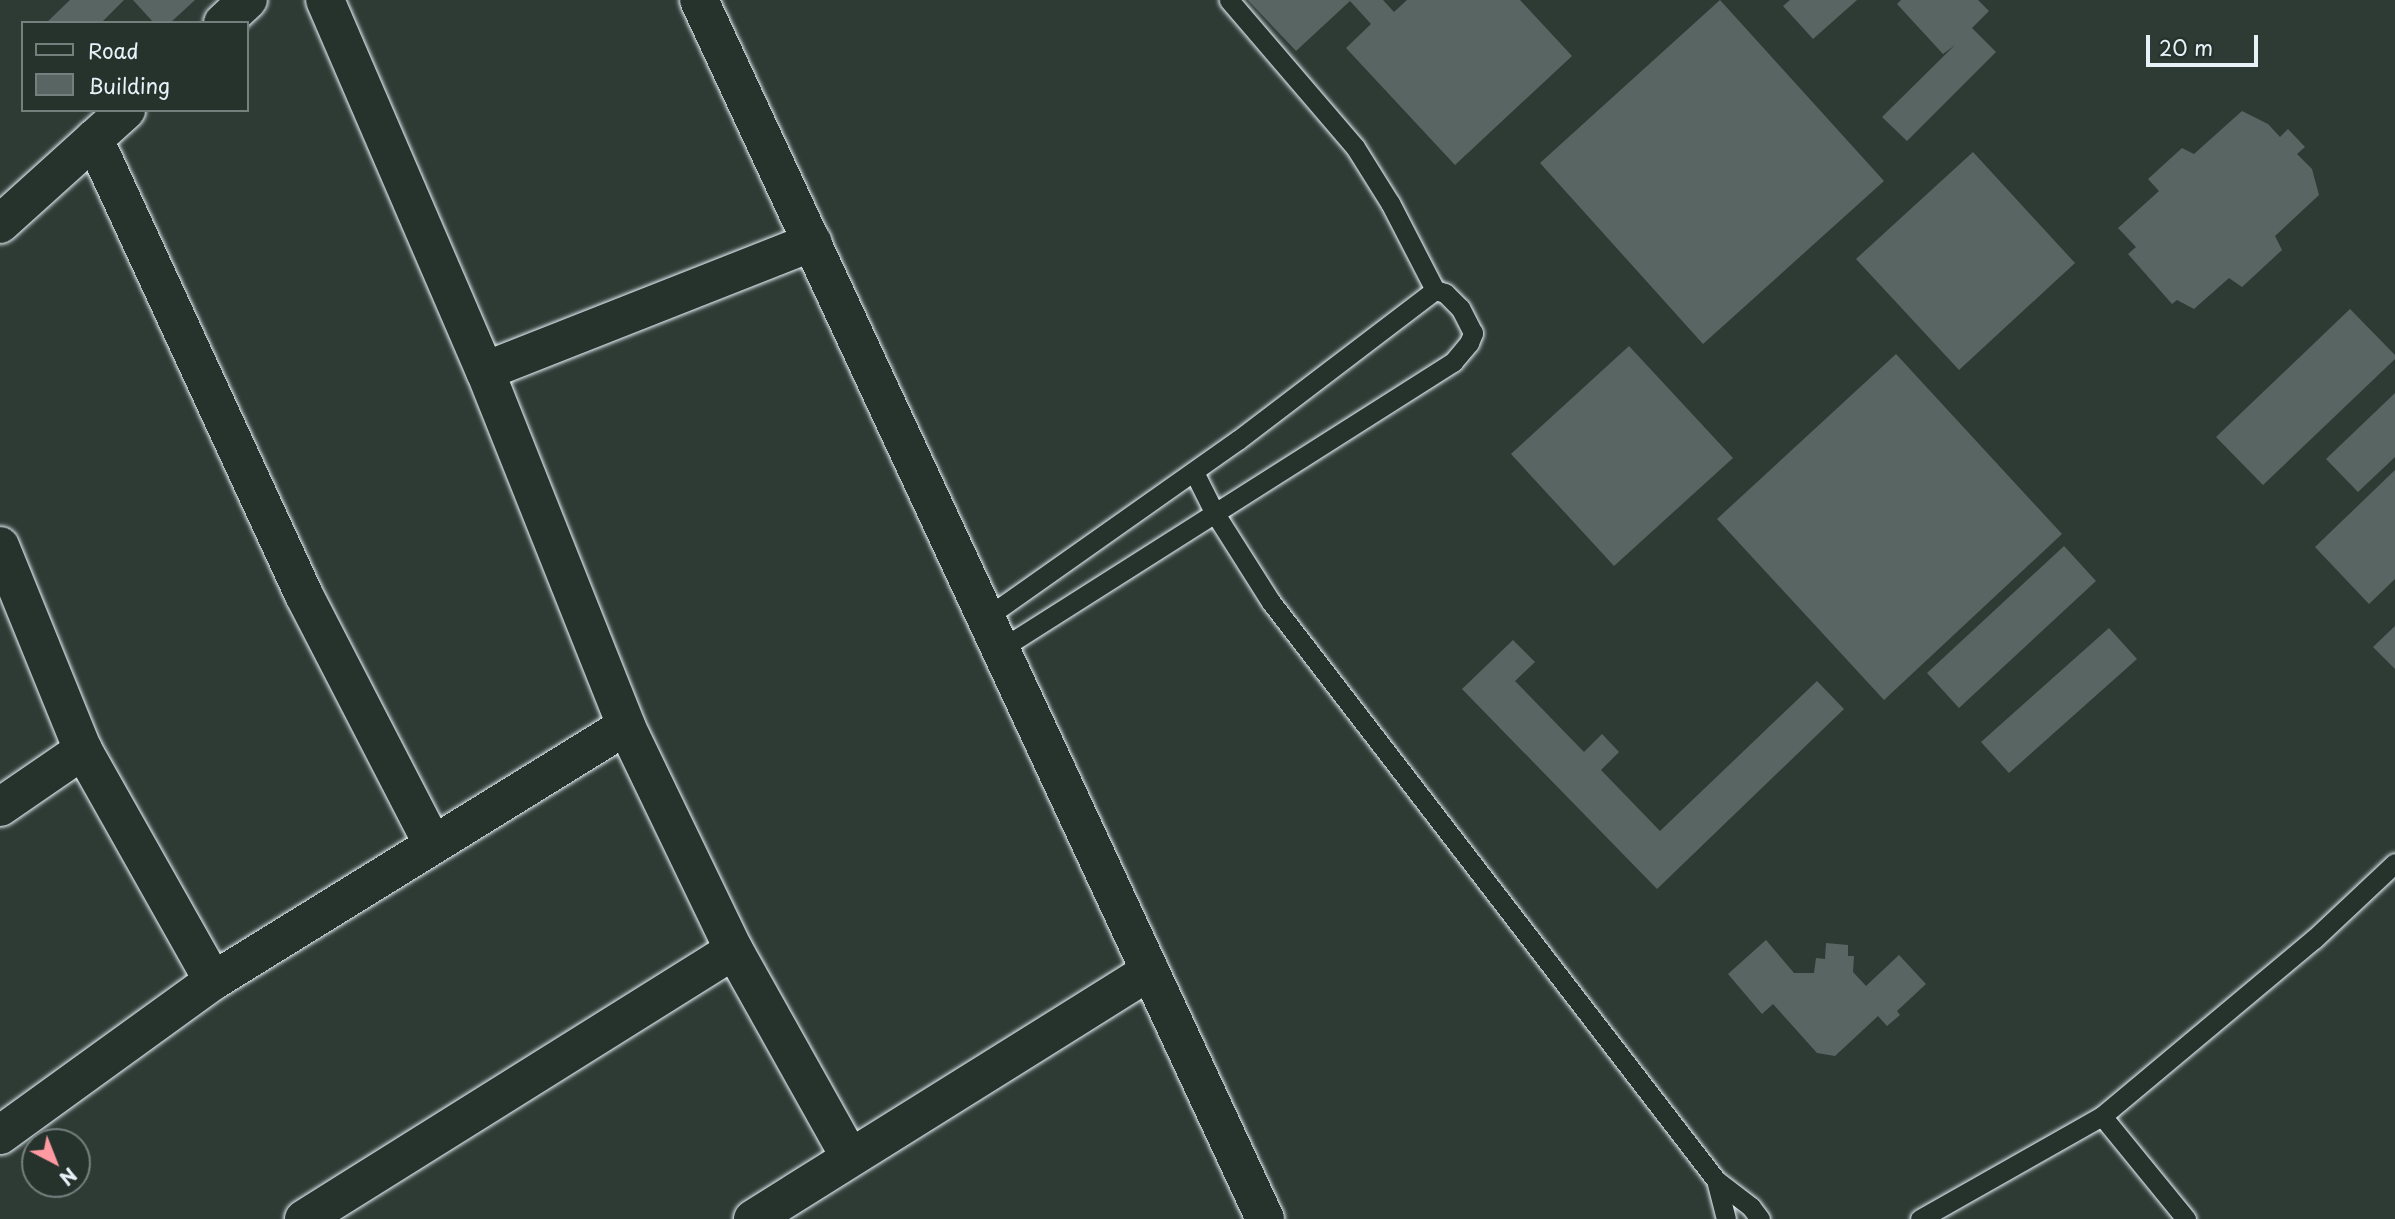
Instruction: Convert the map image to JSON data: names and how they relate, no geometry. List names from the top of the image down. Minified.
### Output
{"legend":["Road","Building"],"scale_bar":"20 m","north":"bottom right"}
